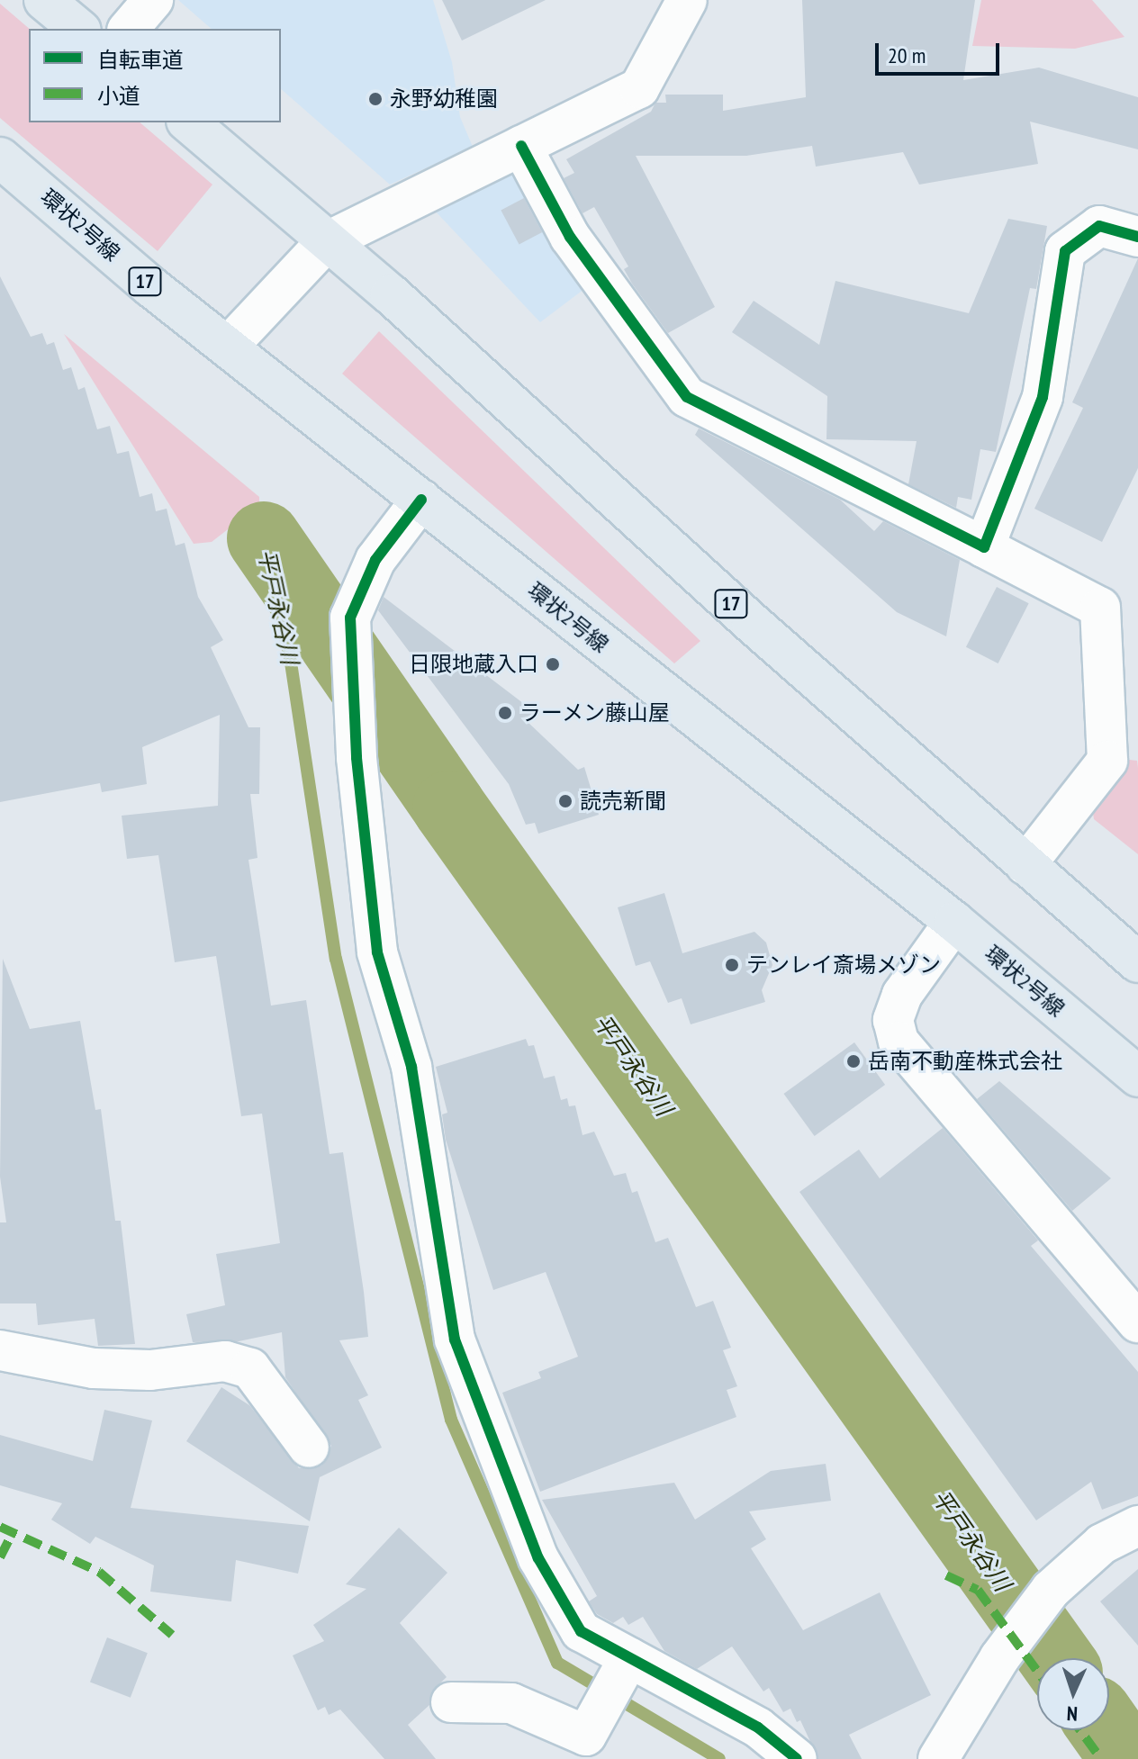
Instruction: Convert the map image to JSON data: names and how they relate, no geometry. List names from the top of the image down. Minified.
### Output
{"streets":{"main road":["環状2号線","17"]},"water":["平戸永谷川"],"places":["永野幼稚園","日限地蔵入口","ラーメン藤山屋","読売新聞","テンレイ斎場メゾン","岳南不動産株式会社"],"legend":["自転車道","小道"],"scale_bar":"20 m","north":"bottom"}
